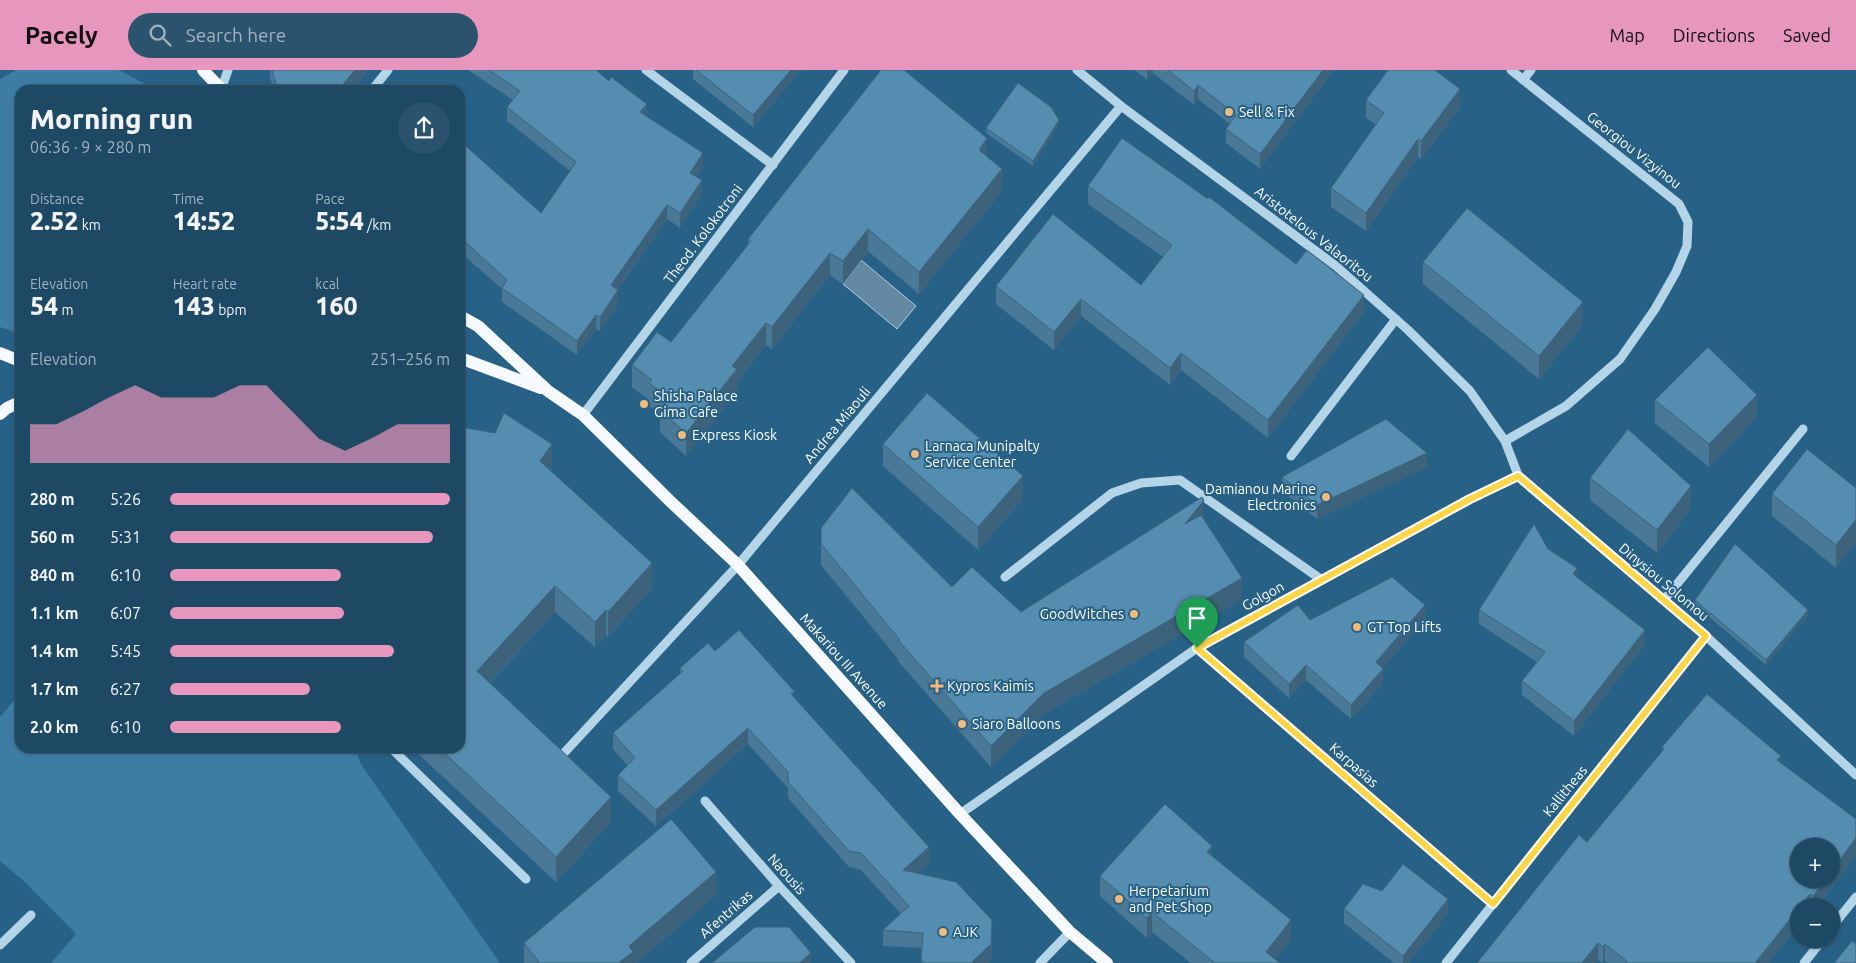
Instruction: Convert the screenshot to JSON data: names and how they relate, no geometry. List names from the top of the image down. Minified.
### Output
{"streets":{"main road":["Makariou III Avenue"],"street":["Georgiou Vizyinou","Theod. Kolokotroni","Aristotelous Valaoritou","Andrea Miaouli","Dinysiou Solomou","Golgon","Karpasias","Kallitheas","Naousis","Afentrikas"]},"crossings":[["Georgiou Vizyinou","Aristotelous Valaoritou"],["Theod. Kolokotroni","Makariou III Avenue"],["Aristotelous Valaoritou","Andrea Miaouli"],["Aristotelous Valaoritou","Dinysiou Solomou"],["Aristotelous Valaoritou","Golgon"],["Andrea Miaouli","Makariou III Avenue"],["Dinysiou Solomou","Golgon"],["Dinysiou Solomou","Kallitheas"],["Golgon","Makariou III Avenue"],["Golgon","Karpasias"],["Karpasias","Kallitheas"],["Naousis","Afentrikas"]],"places":{"other":["Sell & Fix","Shisha Palace Gima Cafe","Express Kiosk","Larnaca Munipalty Service Center","Damianou Marine Electronics","GoodWitches","GT Top Lifts","Siaro Balloons","Herpetarium and Pet Shop","AJK"],"health":["Kypros Kaimis"]},"page":{"header":"Pacely","search":"Search here","nav":["Map","Directions","Saved"],"heading":["Morning run","06:36 · 9 × 280 m"],"stats":[["Distance","2.52 km"],["Time","14:52"],["Pace","5:54 /km"],["Elevation","54 m"],["Heart rate","143 bpm"],["kcal","160"]],"chart":["Elevation","251–256 m"],"list":[{"name":"280 m","note":"5:26"},{"name":"560 m","note":"5:31"},{"name":"840 m","note":"6:10"},{"name":"1.1 km","note":"6:07"},{"name":"1.4 km","note":"5:45"},{"name":"1.7 km","note":"6:27"},{"name":"2.0 km","note":"6:10"}],"map_buttons":["+","−"]}}
